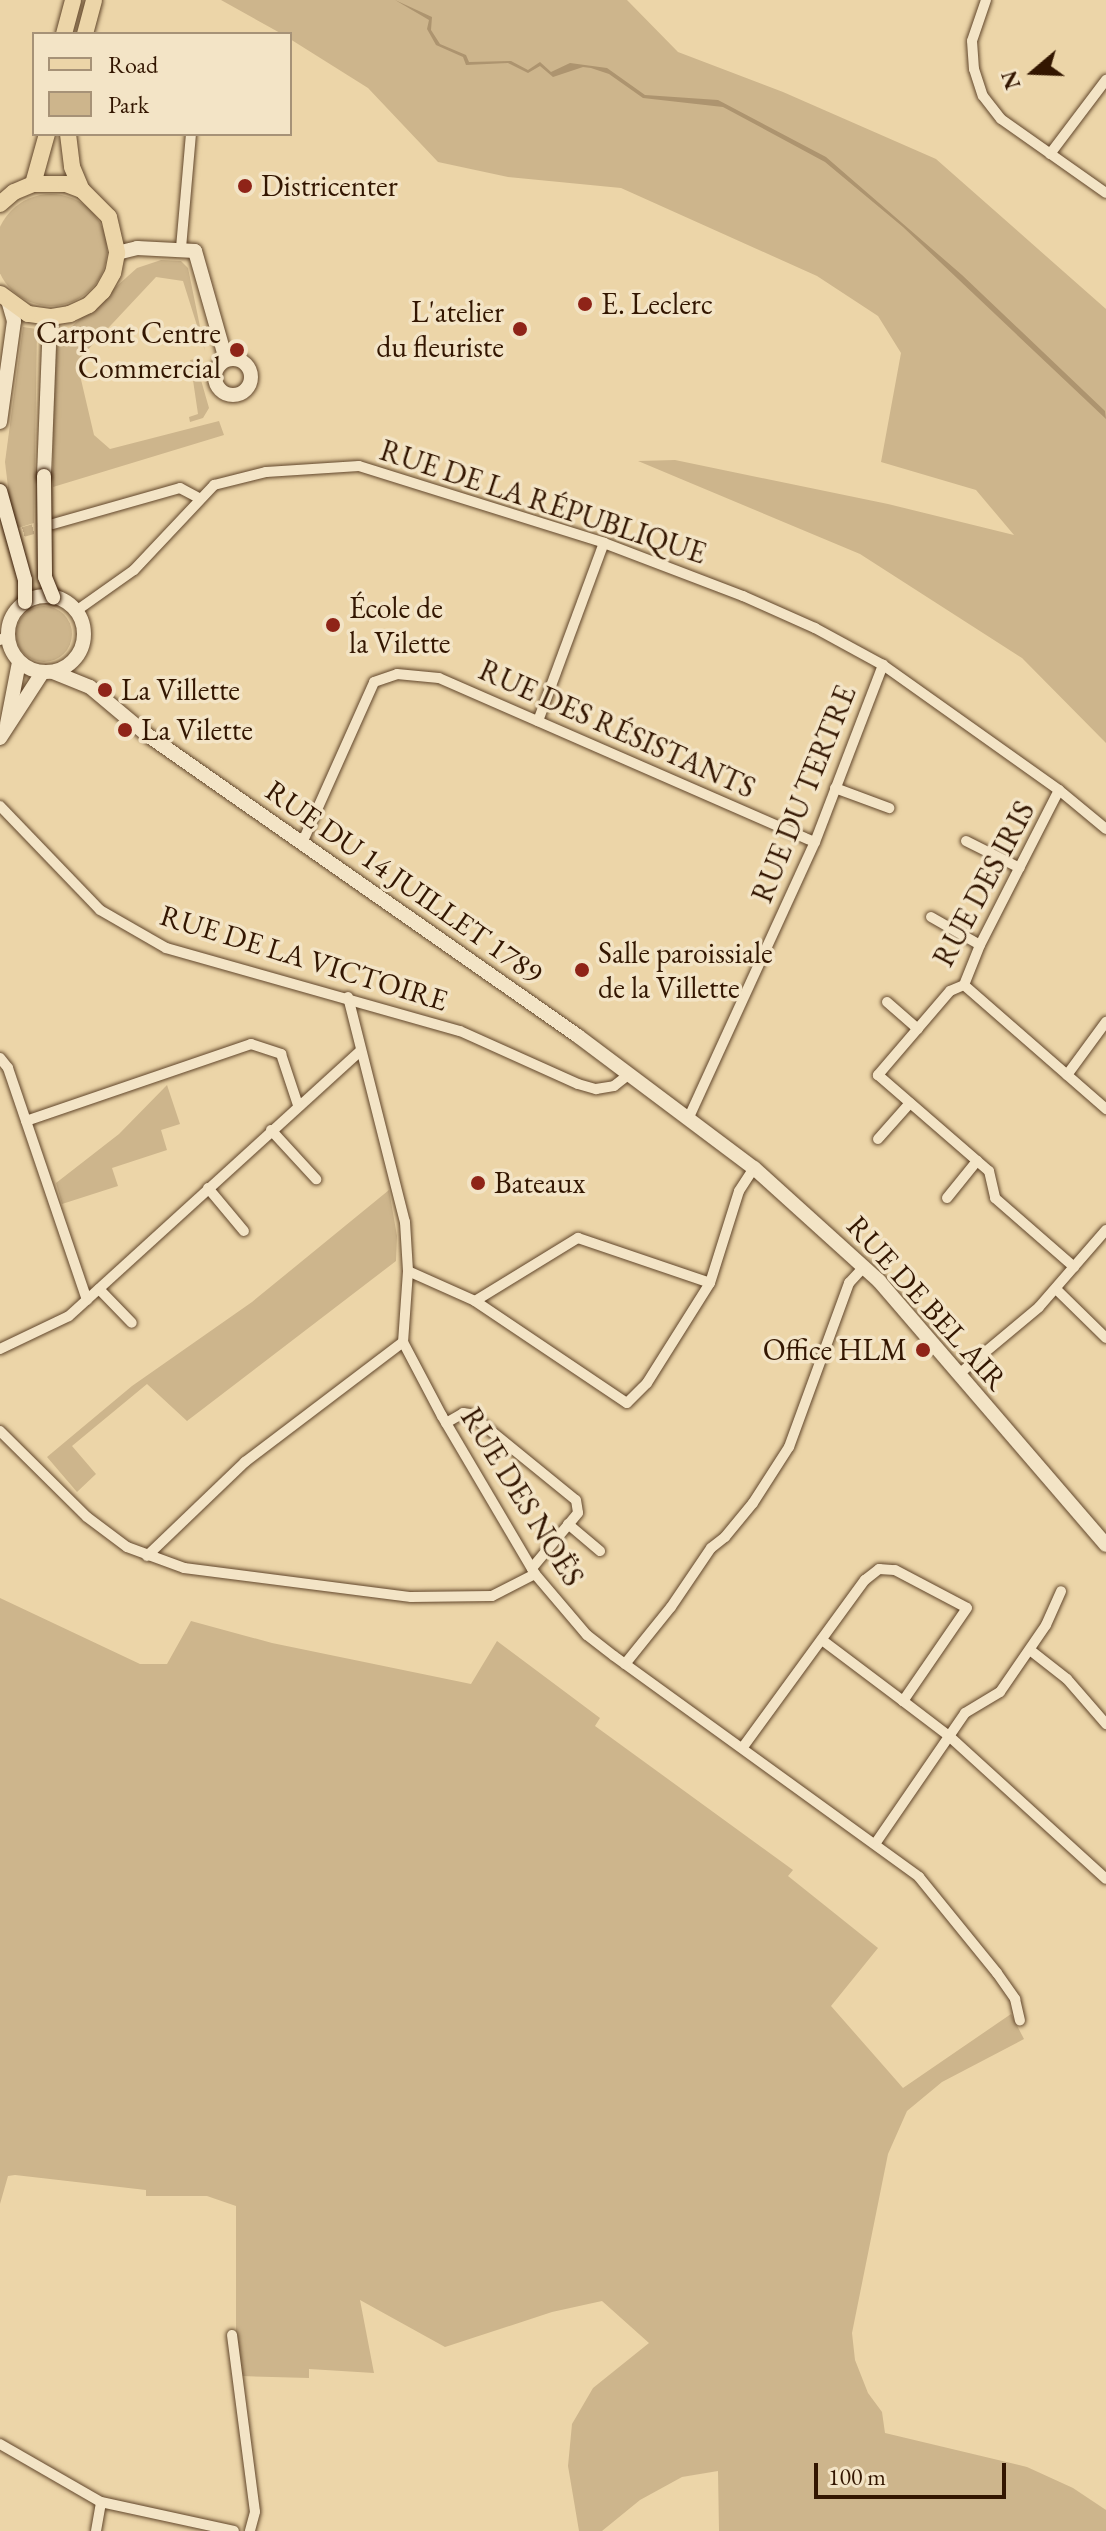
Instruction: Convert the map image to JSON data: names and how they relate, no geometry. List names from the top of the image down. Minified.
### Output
{"streets":{"main road":["RUE DU 14 JUILLET 1789","RUE DE BEL AIR"],"street":["RUE DE LA RÉPUBLIQUE","RUE DES RÉSISTANTS","RUE DU TERTRE","RUE DES IRIS","RUE DE LA VICTOIRE","RUE DES NOËS"]},"crossings":[["RUE DE LA RÉPUBLIQUE","RUE DU TERTRE"],["RUE DE LA RÉPUBLIQUE","RUE DU 14 JUILLET 1789"],["RUE DE LA RÉPUBLIQUE","RUE DES IRIS"],["RUE DES RÉSISTANTS","RUE DU TERTRE"],["RUE DES RÉSISTANTS","RUE DU 14 JUILLET 1789"],["RUE DU TERTRE","RUE DU 14 JUILLET 1789"],["RUE DU TERTRE","RUE DE BEL AIR"],["RUE DU 14 JUILLET 1789","RUE DE LA VICTOIRE"],["RUE DU 14 JUILLET 1789","RUE DE BEL AIR"]],"places":["Districenter","E. Leclerc","L'atelier du fleuriste","Carpont Centre Commercial","École de la Vilette","La Villette","La Vilette","Salle paroissiale de la Villette","Bateaux","Office HLM"],"legend":["Road","Park"],"scale_bar":"100 m","north":"left"}
